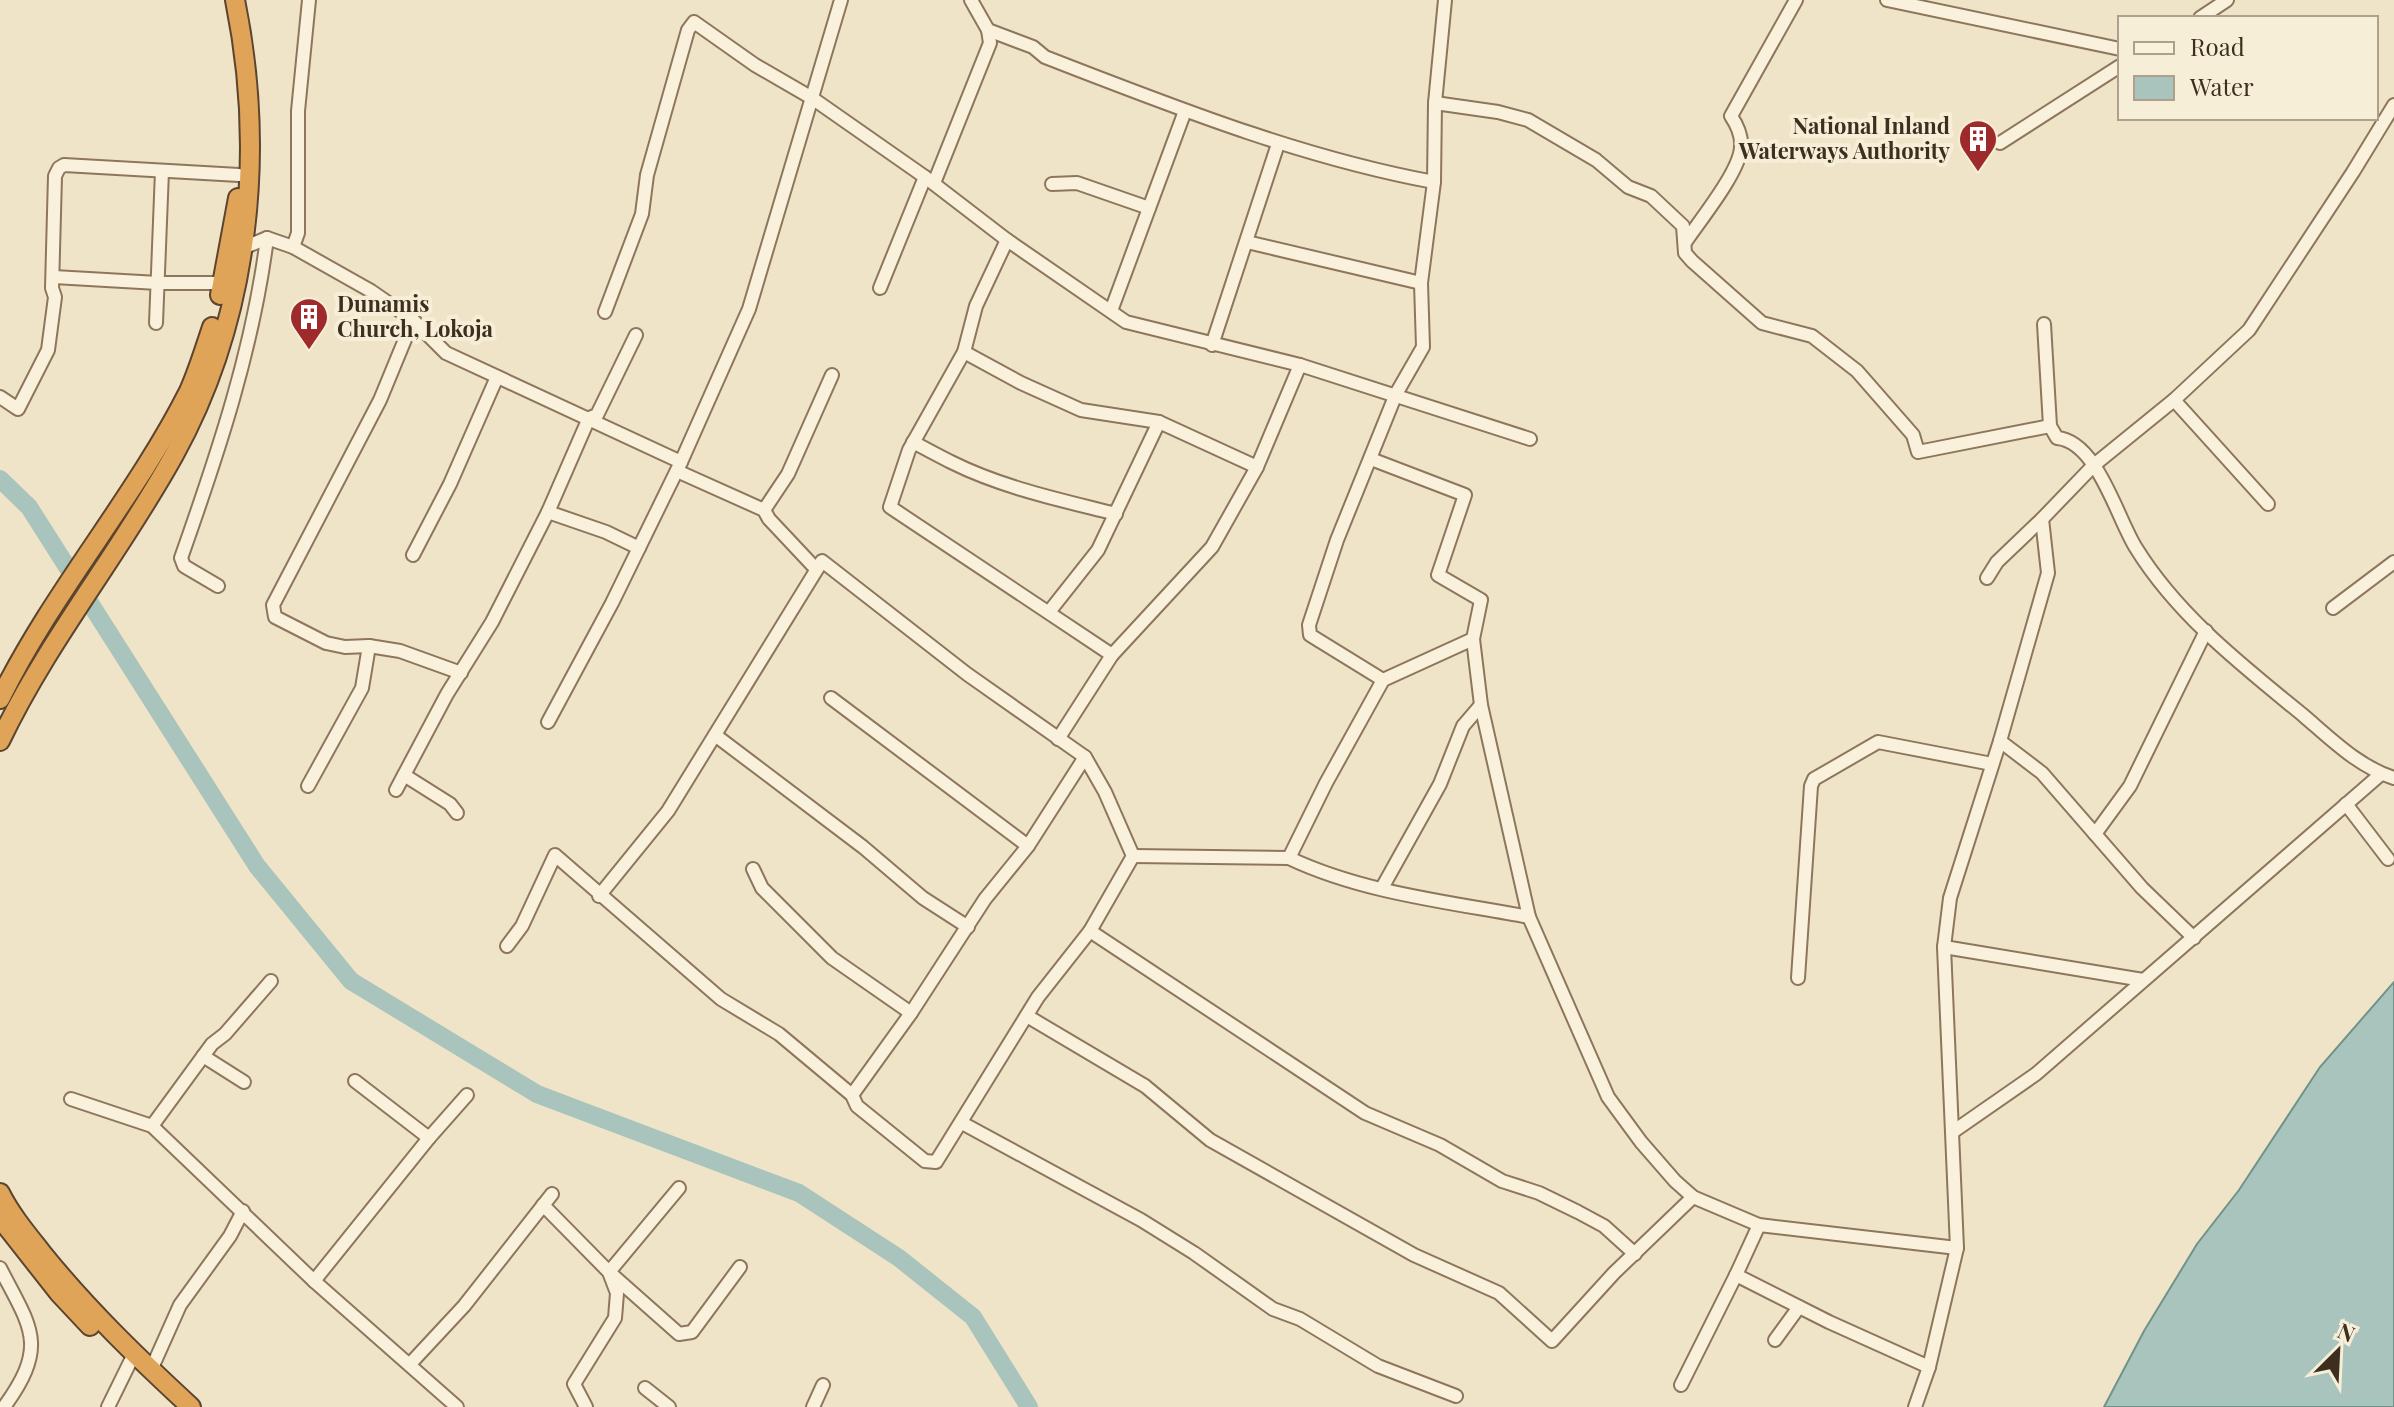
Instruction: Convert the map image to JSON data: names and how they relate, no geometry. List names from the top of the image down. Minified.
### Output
{"places":{"building":["National Inland Waterways Authority","Dunamis Church, Lokoja"]},"legend":["Road","Water"],"north":"top right"}
